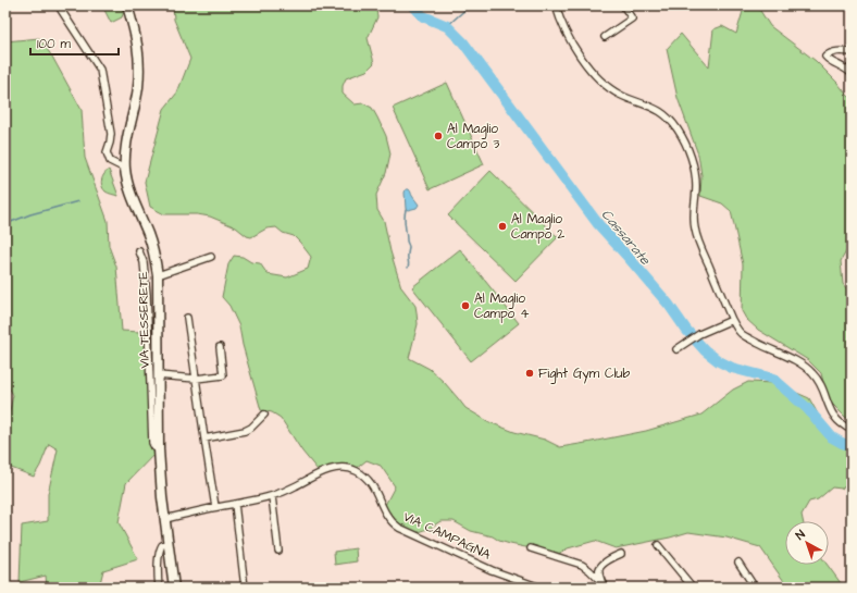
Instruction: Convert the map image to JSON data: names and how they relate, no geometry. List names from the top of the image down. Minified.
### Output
{"streets":{"main road":["VIA TESSERETE"],"street":["VIA CAMPAGNA"]},"crossings":[["VIA TESSERETE","VIA CAMPAGNA"]],"water":["Cassarate"],"places":["Al Maglio Campo 3","Al Maglio Campo 2","Al Maglio Campo 4","Fight Gym Club"],"scale_bar":"100 m","north":"top left"}
